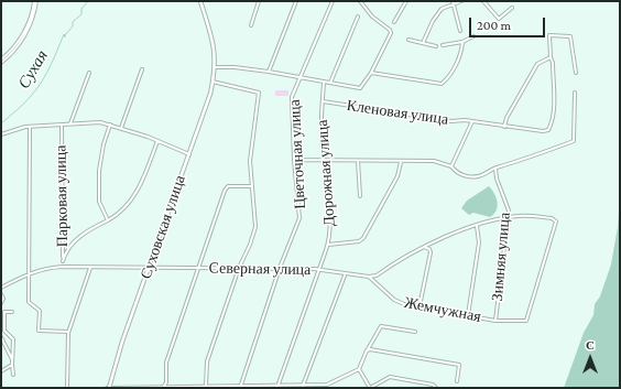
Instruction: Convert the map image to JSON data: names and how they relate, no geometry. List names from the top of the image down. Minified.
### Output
{"streets":{"street":["Кленовая улица","Цветочная улица","Дорожная улица","Парковая улица","Суховская улица","Зимняя улица","Северная улица","Жемчужная"]},"crossings":[["Кленовая улица","Дорожная улица"],["Цветочная улица","Северная улица"],["Дорожная улица","Северная улица"],["Парковая улица","Северная улица"],["Суховская улица","Северная улица"],["Зимняя улица","Северная улица"],["Зимняя улица","Жемчужная"],["Северная улица","Жемчужная"]],"water":["Сухая"],"scale_bar":"200 m","north":"top"}
